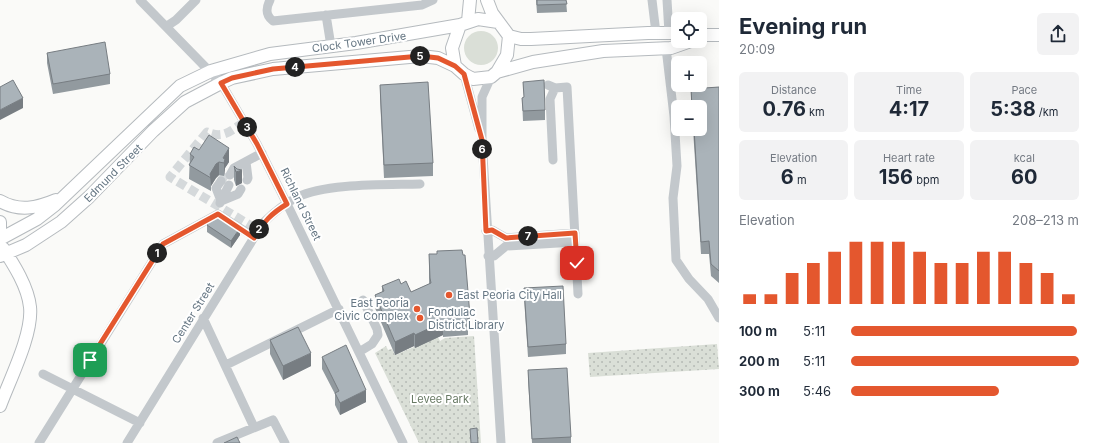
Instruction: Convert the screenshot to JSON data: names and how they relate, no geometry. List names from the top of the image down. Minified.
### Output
{"streets":{"main road":["Clock Tower Drive","Edmund Street"],"street":["Richland Street","Center Street"]},"crossings":[["Clock Tower Drive","Edmund Street"],["Clock Tower Drive","Richland Street"],["Edmund Street","Richland Street"],["Richland Street","Center Street"]],"parks":["Levee Park"],"places":["East Peoria City Hall","East Peoria Civic Complex","Fondulac District Library"],"page":{"heading":["Evening run","20:09"],"map_buttons":["+","−"],"pins":["5","4","3","6","2","7","1"],"stats":[["Distance","0.76 km"],["Time","4:17"],["Pace","5:38 /km"],["Elevation","6 m"],["Heart rate","156 bpm"],["kcal","60"]],"chart":["Elevation","208–213 m"],"list":[{"name":"100 m","note":"5:11"},{"name":"200 m","note":"5:11"},{"name":"300 m","note":"5:46"}]}}
